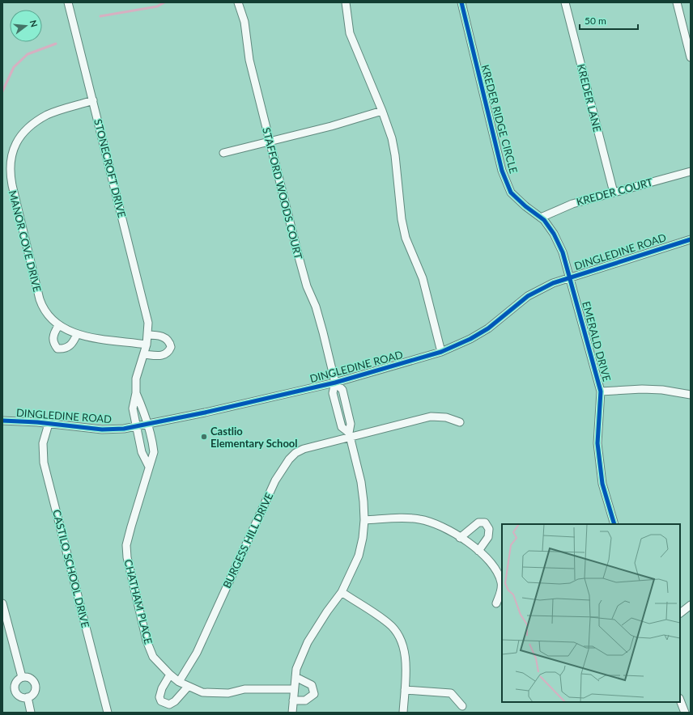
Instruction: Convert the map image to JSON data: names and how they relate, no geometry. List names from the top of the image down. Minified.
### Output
{"streets":{"street":["KREDER LANE","KREDER RIDGE CIRCLE","STONECROFT DRIVE","KREDER COURT","STAFFORD WOODS COURT","MANOR COVE DRIVE","DINGLEDINE ROAD","EMERALD DRIVE","BURGESS HILL DRIVE","CASTILO SCHOOL DRIVE","CHATHAM PLACE"]},"crossings":[["KREDER LANE","KREDER COURT"],["KREDER RIDGE CIRCLE","KREDER COURT"],["KREDER RIDGE CIRCLE","DINGLEDINE ROAD"],["KREDER RIDGE CIRCLE","EMERALD DRIVE"],["STONECROFT DRIVE","MANOR COVE DRIVE"],["STONECROFT DRIVE","DINGLEDINE ROAD"],["STONECROFT DRIVE","CHATHAM PLACE"],["STAFFORD WOODS COURT","DINGLEDINE ROAD"],["STAFFORD WOODS COURT","BURGESS HILL DRIVE"],["DINGLEDINE ROAD","EMERALD DRIVE"],["DINGLEDINE ROAD","CASTILO SCHOOL DRIVE"],["DINGLEDINE ROAD","CHATHAM PLACE"],["BURGESS HILL DRIVE","CHATHAM PLACE"]],"places":["Castlio Elementary School"],"scale_bar":"50 m","north":"right"}
